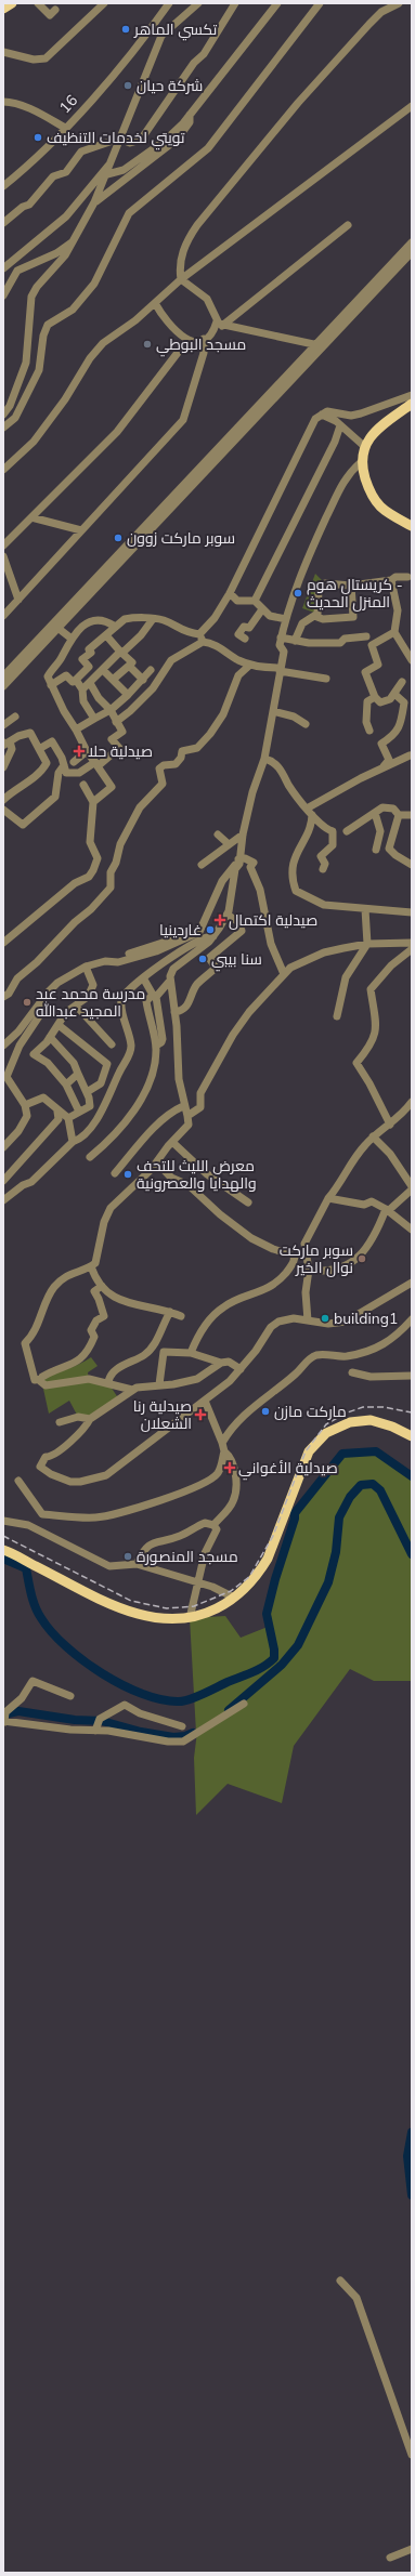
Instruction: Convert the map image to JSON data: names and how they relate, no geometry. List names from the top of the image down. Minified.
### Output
{"streets":{"street":["16"]},"places":{"other":["تكسي الماهر","شركة حيان","تويتي لخدمات التنظيف","مسجد البوطي","سوبر ماركت زوون","كريستال هوم - المنزل الحديث","غاردينيا","سنا بيبي","مدرسة محمد عبد المجيد عبدالله","معرض الليث للتحف والهدايا والعصرونية","سوبر ماركت نوال الخير","building1","ماركت مازن","مسجد المنصورة"],"health":["صيدلية حلا","صيدلية اكتمال","صيدلية رنا الشعلان","صيدلية الأغواني"]}}
